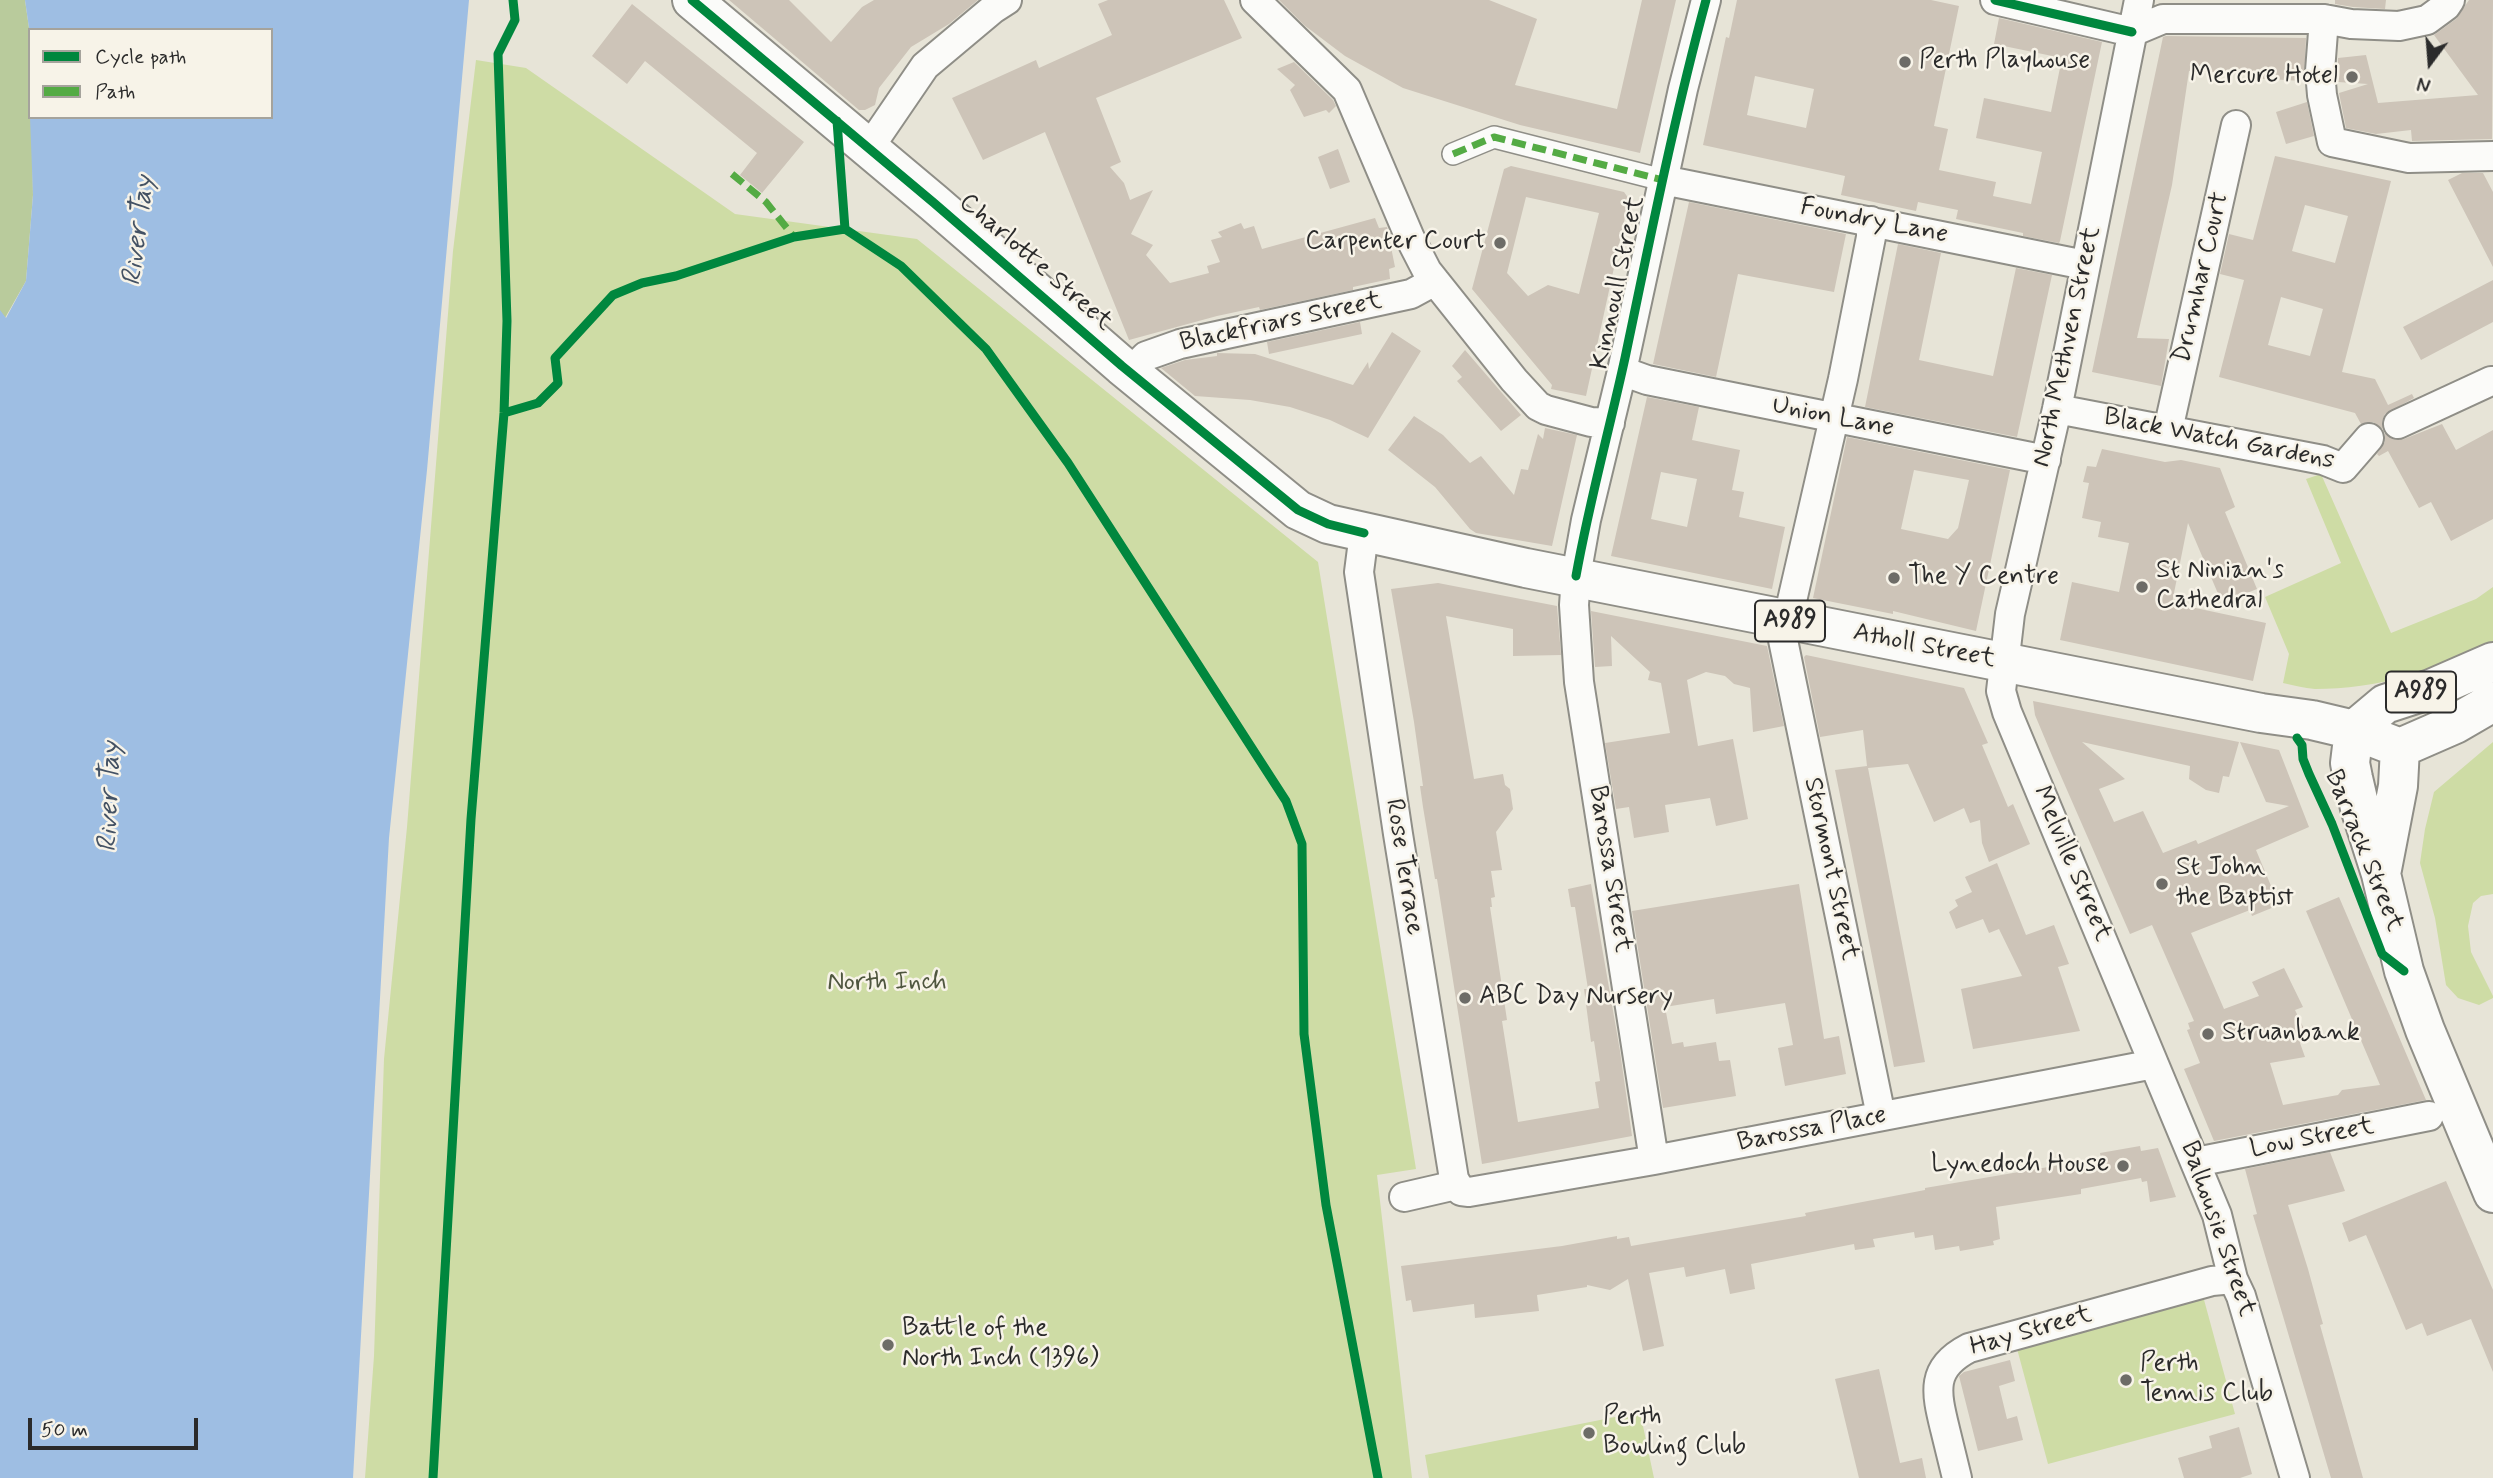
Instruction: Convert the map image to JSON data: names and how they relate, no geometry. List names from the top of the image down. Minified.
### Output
{"streets":{"main road":["Charlotte Street","A989","Atholl Street","Barrack Street"],"street":["Foundry Lane","Drumhar Court","Kinnoull Street","Blackfriars Street","North Methven Street","Union Lane","Black Watch Gardens","Melville Street","Rose Terrace","Barossa Street","Stormont Street","Barossa Place","Low Street","Balhousie Street","Hay Street"]},"crossings":[["Foundry Lane","Kinnoull Street"],["Foundry Lane","North Methven Street"],["Foundry Lane","Stormont Street"],["Charlotte Street","Blackfriars Street"],["Charlotte Street","Atholl Street"],["Charlotte Street","Rose Terrace"],["Drumhar Court","Black Watch Gardens"],["Kinnoull Street","Union Lane"],["Kinnoull Street","Atholl Street"],["Kinnoull Street","Barossa Street"],["North Methven Street","Union Lane"],["North Methven Street","Black Watch Gardens"],["North Methven Street","Atholl Street"],["North Methven Street","Melville Street"],["Union Lane","Stormont Street"],["A989","Atholl Street"],["A989","Barrack Street"],["Atholl Street","Barrack Street"],["Atholl Street","Melville Street"],["Atholl Street","Rose Terrace"],["Atholl Street","Barossa Street"],["Atholl Street","Stormont Street"],["Barrack Street","Low Street"],["Melville Street","Barossa Place"],["Melville Street","Balhousie Street"],["Rose Terrace","Barossa Place"],["Barossa Street","Barossa Place"],["Stormont Street","Barossa Place"],["Barossa Place","Balhousie Street"],["Low Street","Balhousie Street"],["Balhousie Street","Hay Street"]],"water":["River Tay"],"parks":["North Inch"],"places":["Perth Playhouse","Mercure Hotel","Carpenter Court","The Y Centre","St Ninian's Cathedral","St John the Baptist","ABC Day Nursery","Struanbank","Lynedoch House","Battle of the North Inch (1396)","Perth Tennis Club","Perth Bowling Club"],"legend":["Cycle path","Path"],"scale_bar":"50 m","north":"bottom"}
